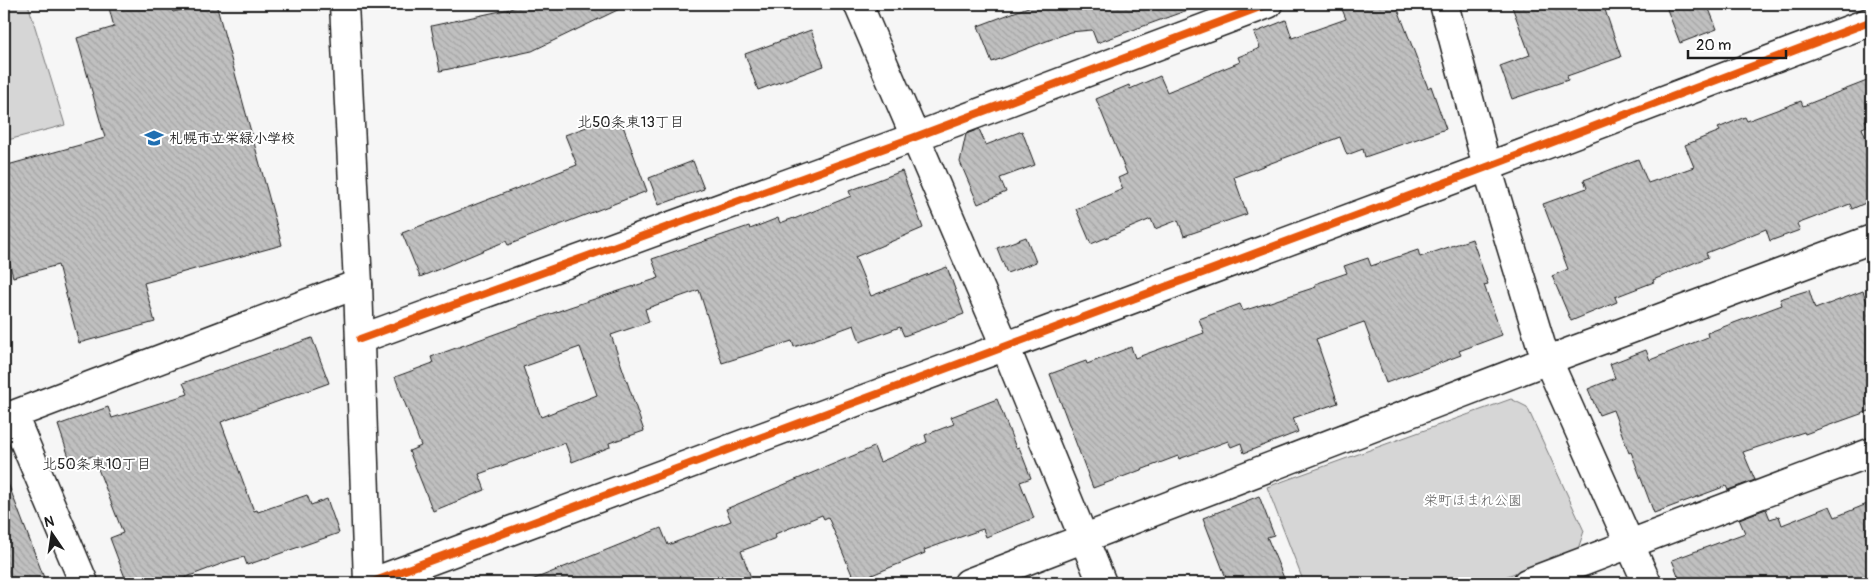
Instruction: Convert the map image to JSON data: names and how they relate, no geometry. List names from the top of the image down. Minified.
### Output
{"districts":["北50条東13丁目","北50条東10丁目"],"parks":["栄町ほまれ公園"],"places":{"school or university":["札幌市立栄緑小学校"]},"scale_bar":"20 m","north":"top"}
